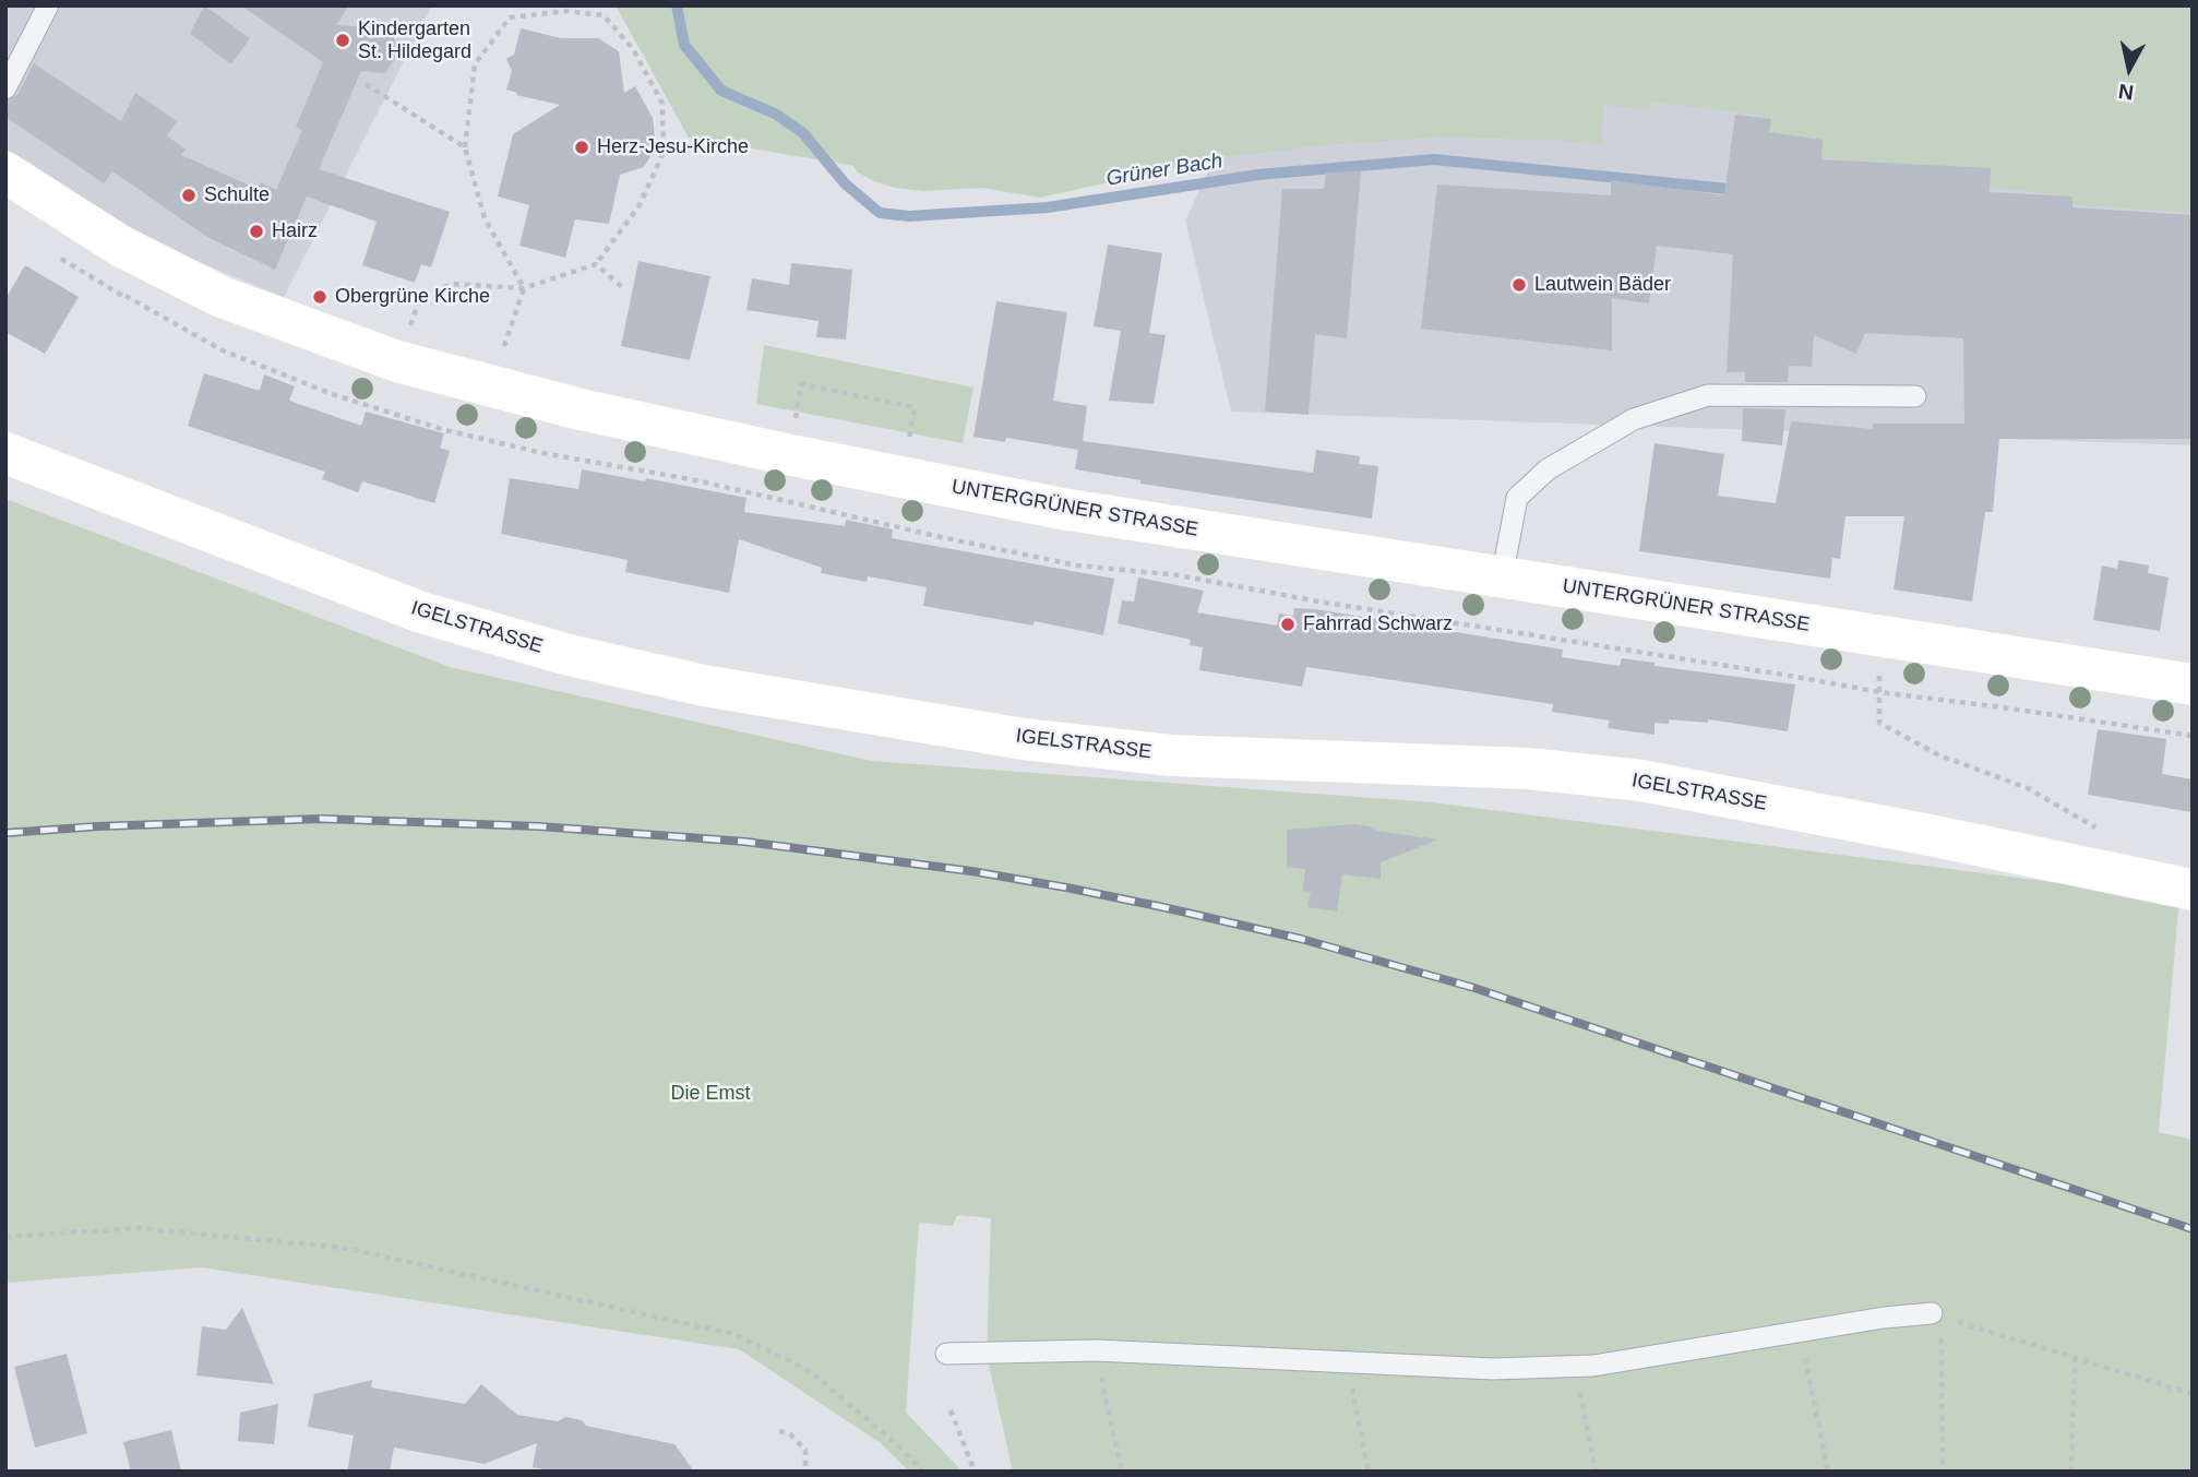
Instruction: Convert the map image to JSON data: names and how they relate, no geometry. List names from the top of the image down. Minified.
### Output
{"streets":{"main road":["UNTERGRÜNER STRASSE","IGELSTRASSE"]},"water":["Grüner Bach"],"parks":["Die Emst"],"places":["Kindergarten St. Hildegard","Herz-Jesu-Kirche","Schulte","Hairz","Lautwein Bäder","Obergrüne Kirche","Fahrrad Schwarz"],"north":"bottom"}
